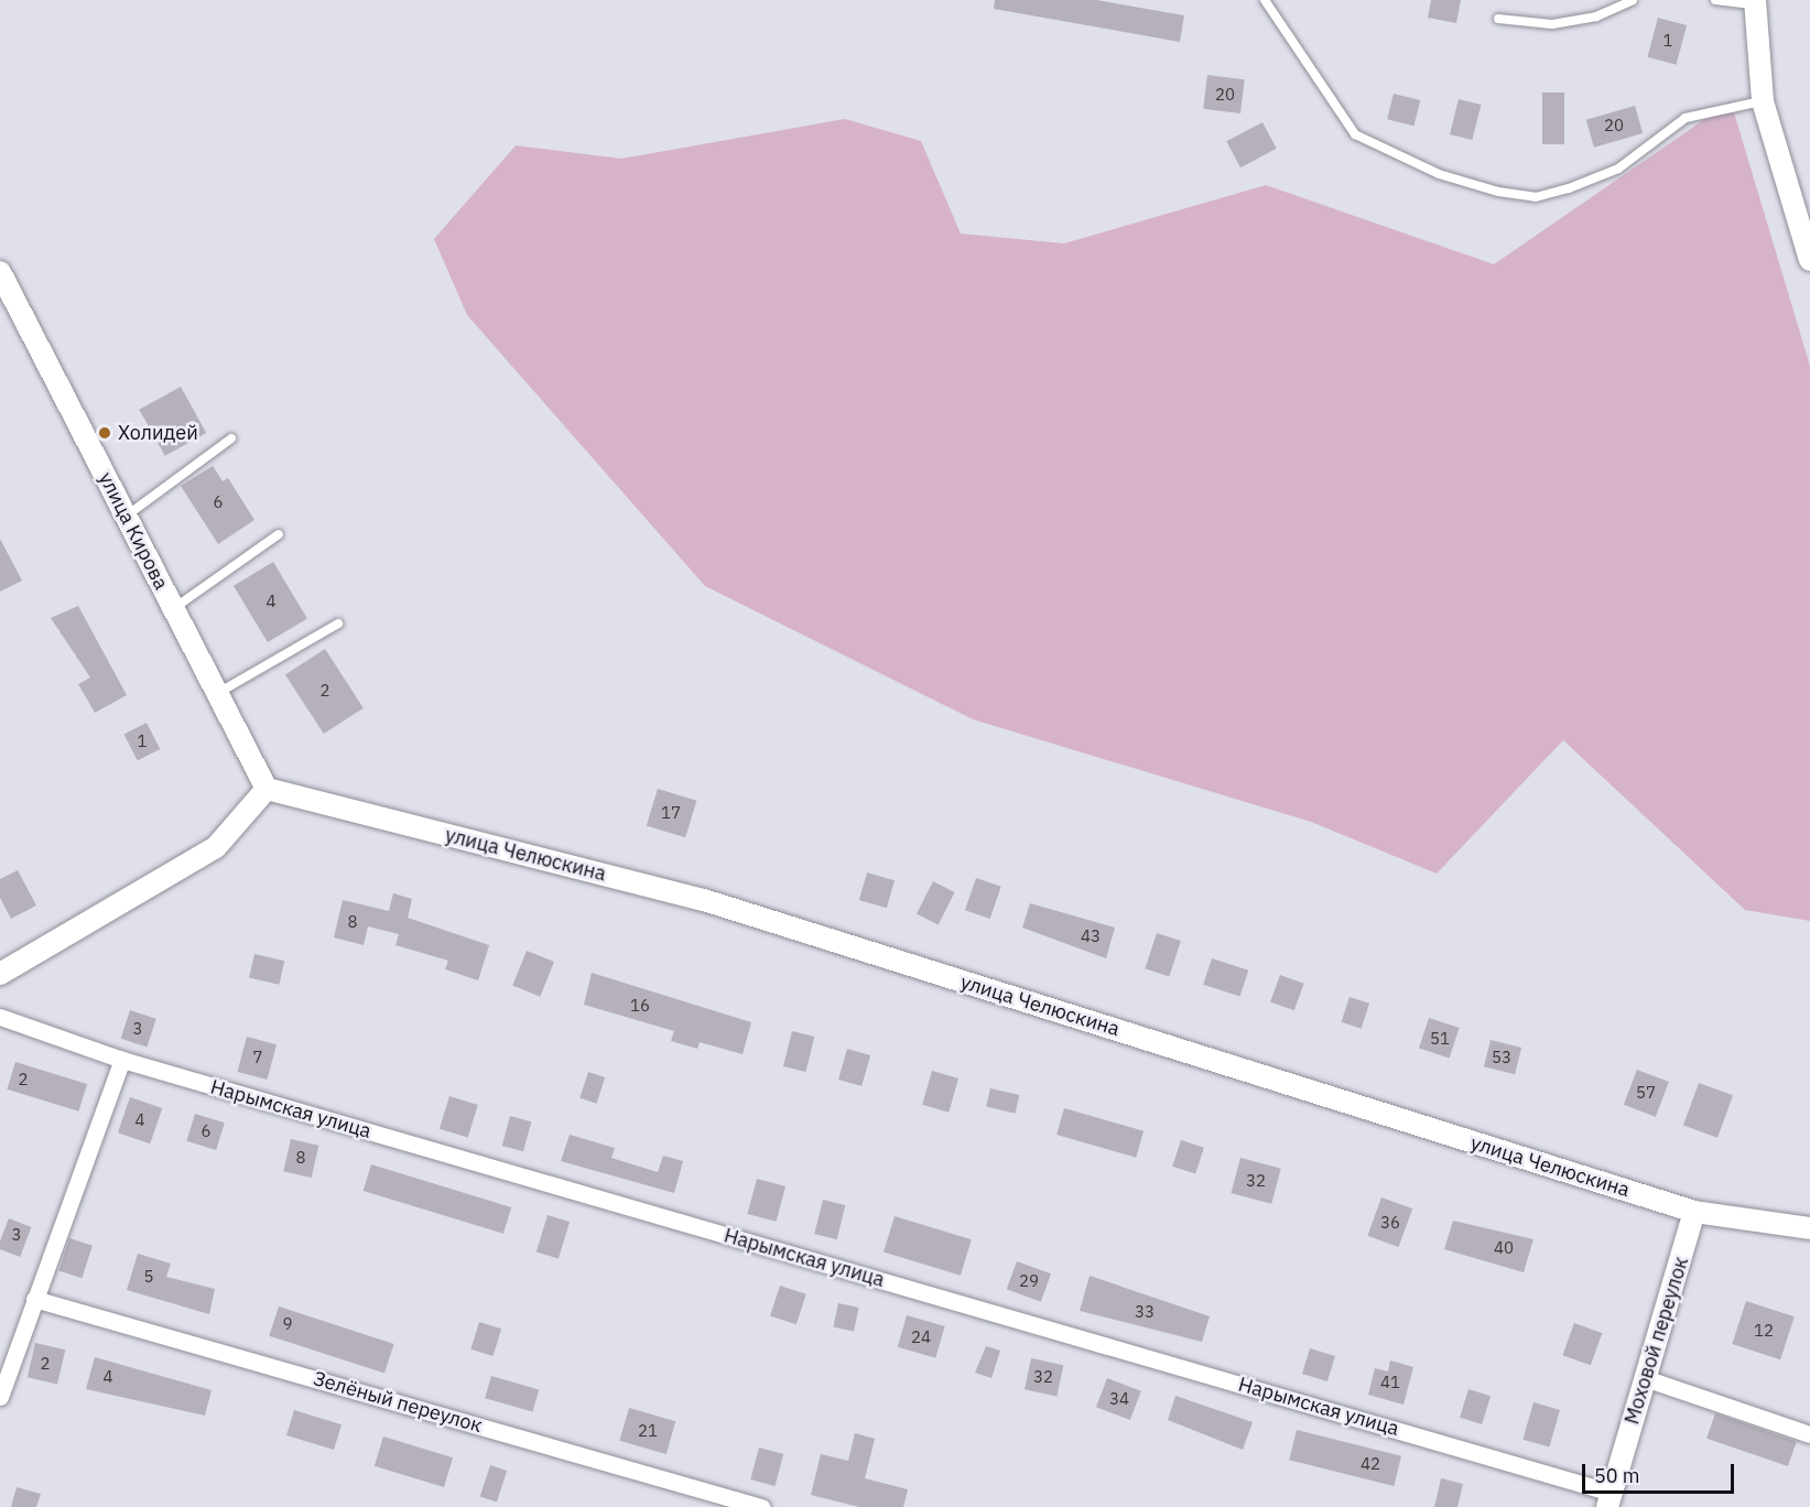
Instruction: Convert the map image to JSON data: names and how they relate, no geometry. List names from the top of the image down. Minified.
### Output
{"streets":{"street":["улица Кирова","улица Челюскина","Нарымская улица","Моховой переулок","Зелёный переулок"]},"crossings":[["улица Кирова","улица Челюскина"],["улица Челюскина","Моховой переулок"],["Нарымская улица","Моховой переулок"]],"places":["Холидей"],"house_numbers":["1","20","20","6","4","2","1","17","8","43","16","3","51","7","53","2","57","4","6","8","32","36","3","40","5","29","33","9","12","24","2","4","32","41","34","21","42"],"scale_bar":"50 m"}
